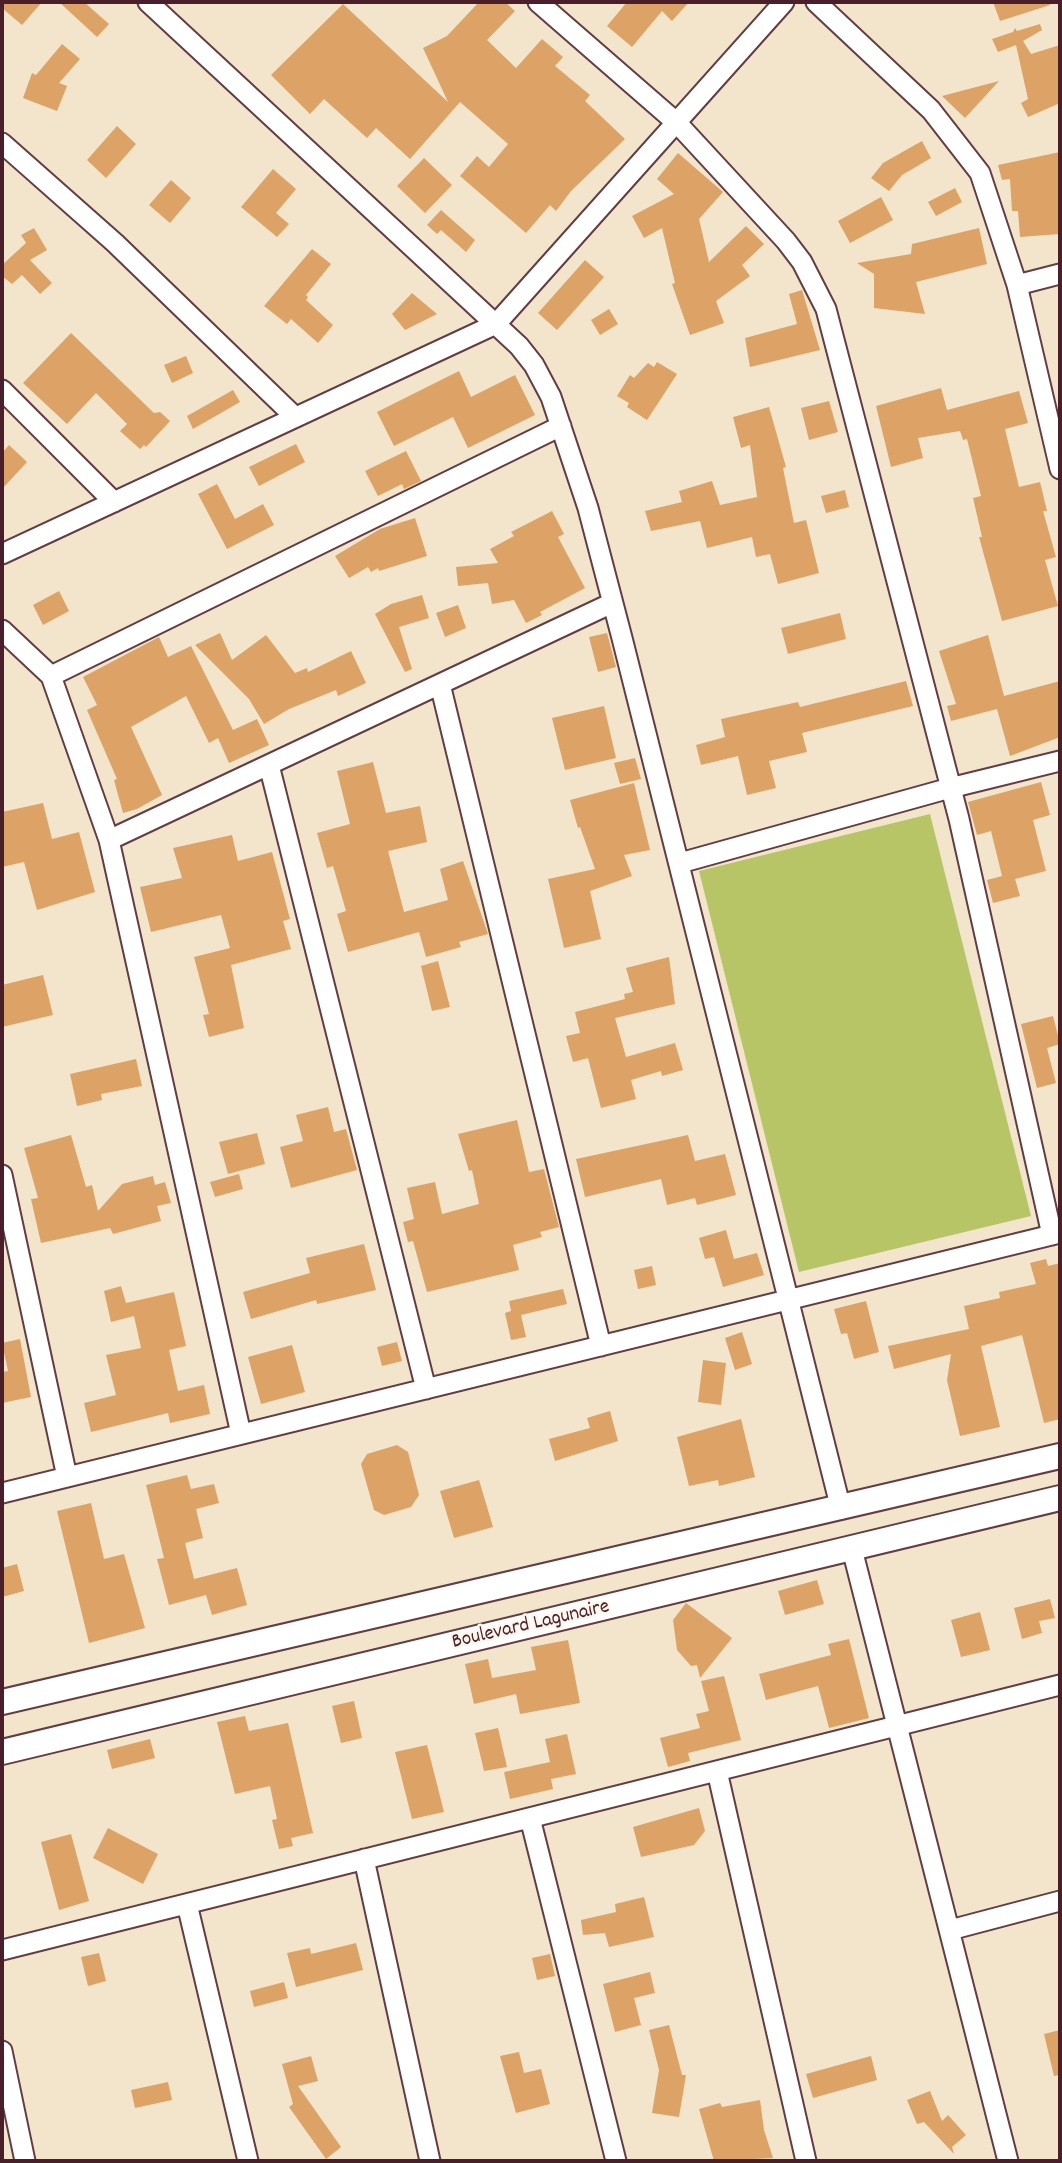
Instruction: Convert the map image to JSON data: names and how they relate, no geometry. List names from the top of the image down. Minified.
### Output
{"streets":{"main road":["Boulevard Lagunaire"]}}
